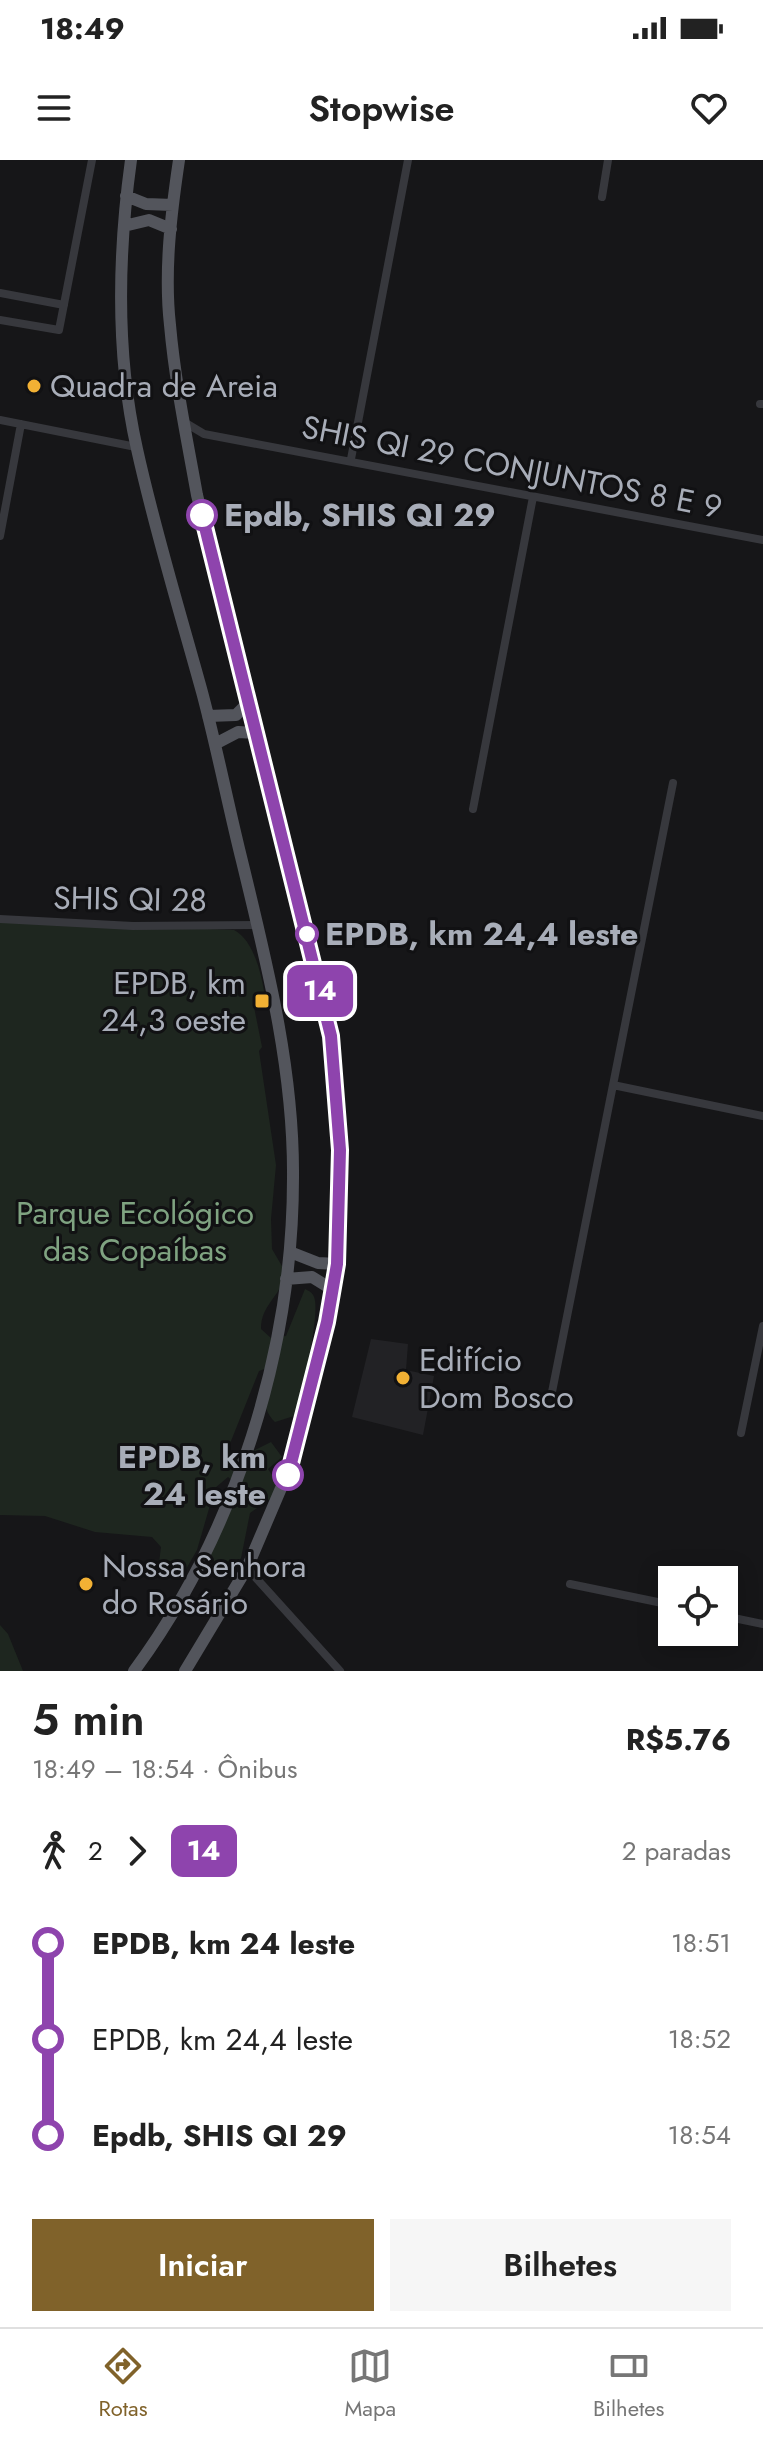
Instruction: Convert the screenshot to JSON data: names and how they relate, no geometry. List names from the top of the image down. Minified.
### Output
{"streets":{"street":["SHIS QI 29 CONJUNTOS 8 E 9","SHIS QI 28"]},"parks":["Parque Ecológico das Copaíbas"],"places":{"other":["Quadra de Areia","Epdb, SHIS QI 29","EPDB, km 24,4 leste","Edifício Dom Bosco","EPDB, km 24 leste","Nossa Senhora do Rosário"],"transit":["EPDB, km 24,3 oeste"]},"lines":["bus line 14"],"page":{"status":"18:49","header":"Stopwise","on_map":"14","heading":["5 min","18:49 – 18:54 · Ônibus","R$5.76"],"legs":["2","14","2 paradas"],"list":[{"name":"EPDB, km 24 leste","value":"18:51"},{"name":"EPDB, km 24,4 leste","value":"18:52"},{"name":"Epdb, SHIS QI 29","value":"18:54"}],"buttons":["Iniciar","Bilhetes"],"tabs":["Rotas","Mapa","Bilhetes"]}}
